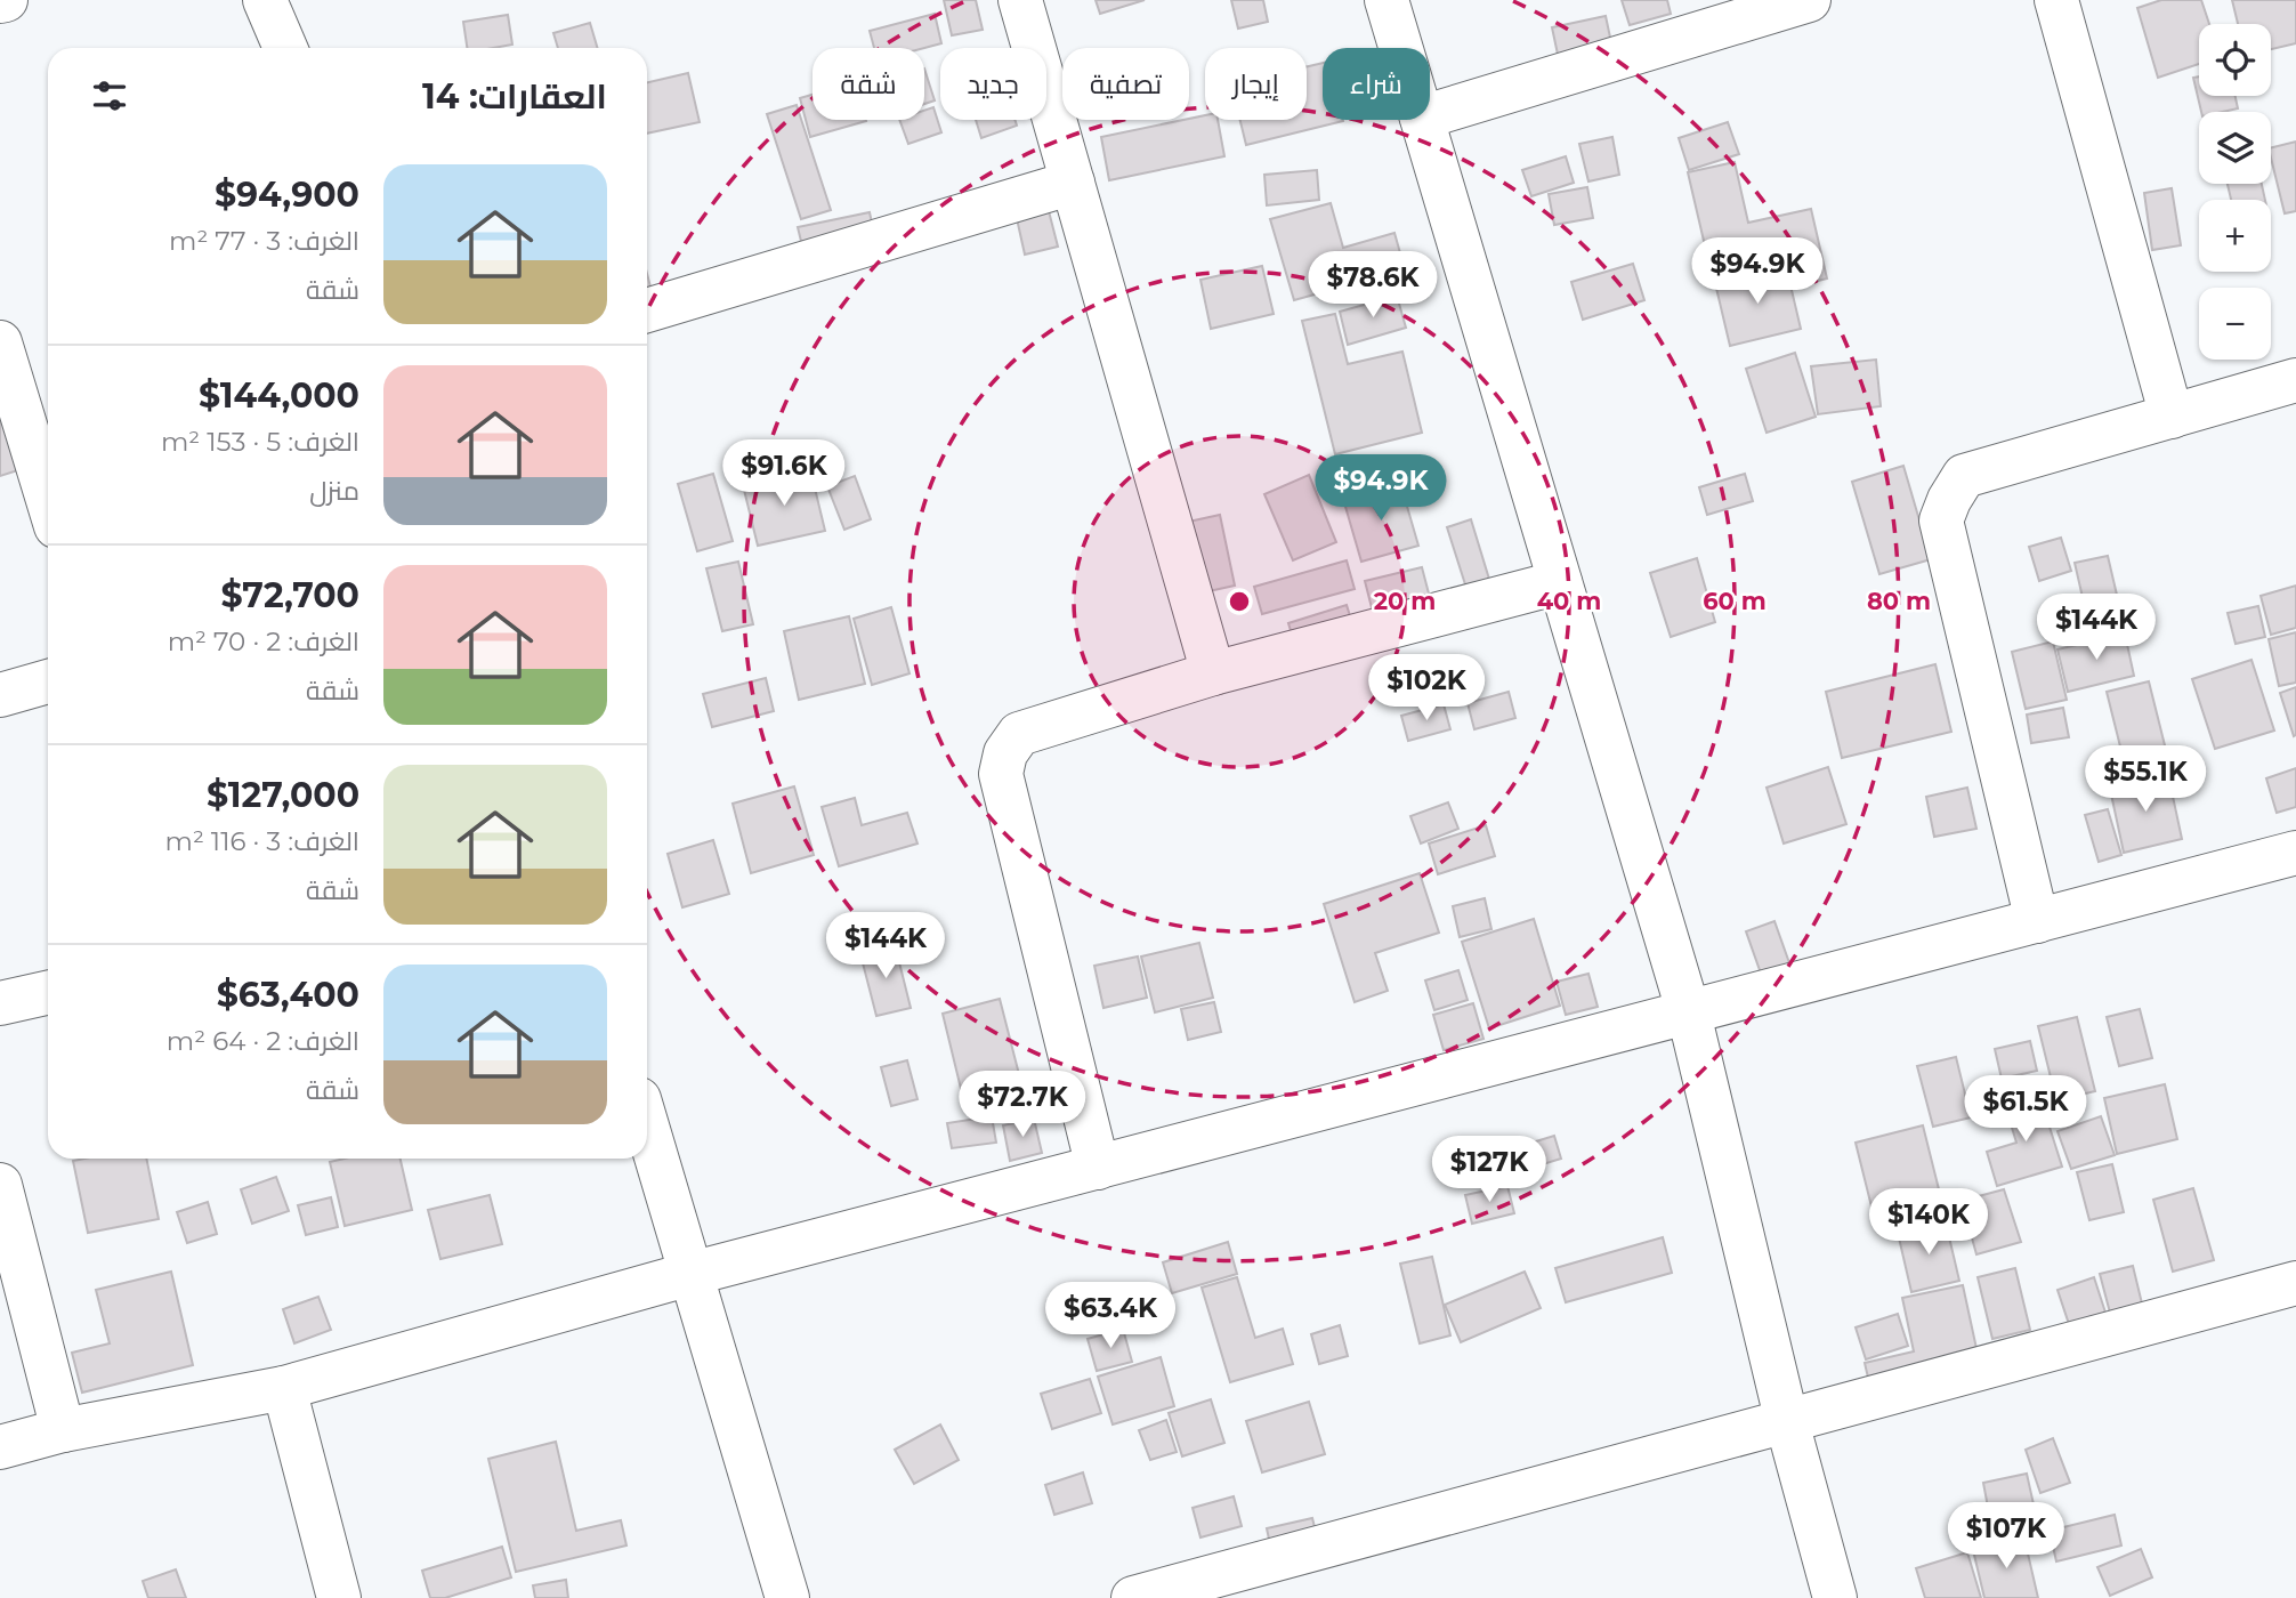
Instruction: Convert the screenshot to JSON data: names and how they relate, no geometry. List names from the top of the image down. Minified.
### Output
{"page":{"map_buttons":["+","−"],"chip":["شراء","إيجار","تصفية","جديد","شقة"],"heading":"العقارات: 14","list":[{"name":"$94,900","note":"الغرف: 3 · 77 m² · شقة"},{"name":"$144,000","note":"الغرف: 5 · 153 m² · منزل"},{"name":"$72,700","note":"الغرف: 2 · 70 m² · شقة"},{"name":"$127,000","note":"الغرف: 3 · 116 m² · شقة"},{"name":"$63,400","note":"الغرف: 2 · 64 m² · شقة"}],"price":["$94.9K","$78.6K","$91.6K","$94.9K","$144K","$102K","$55.1K","$144K","$72.7K","$61.5K","$127K","$140K","$63.4K","$107K"]},"rings":["20 m","40 m","60 m","80 m"]}
